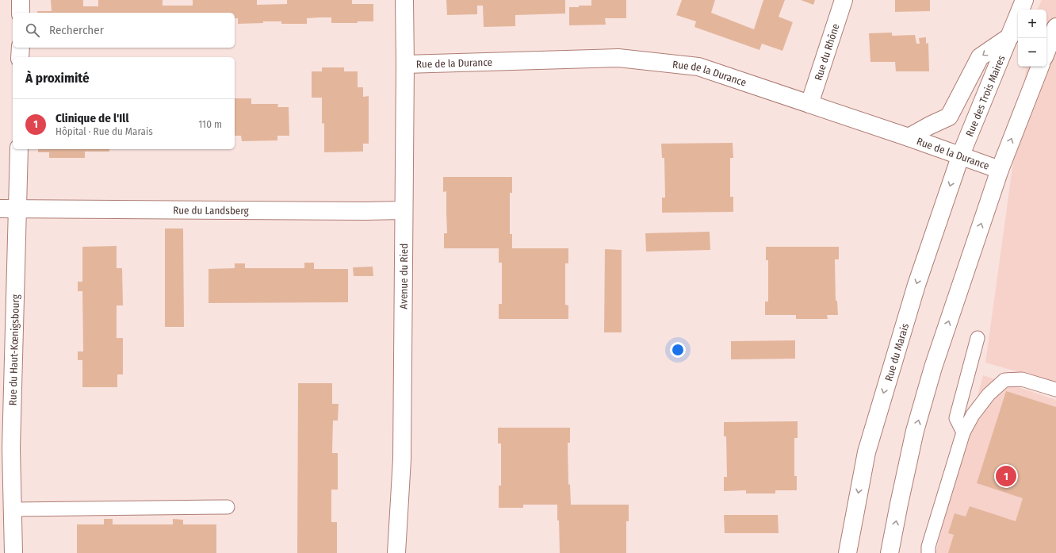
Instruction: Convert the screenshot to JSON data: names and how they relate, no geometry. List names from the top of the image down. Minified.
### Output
{"streets":{"street":["Rue du Rhône","Rue de la Durance","Rue des Trois Maires","Rue du Landsberg","Avenue du Ried","Rue du Haut-Kœnigsbourg","Rue du Marais"]},"crossings":[["Rue du Rhône","Rue de la Durance"],["Rue de la Durance","Rue des Trois Maires"],["Rue de la Durance","Avenue du Ried"],["Rue de la Durance","Rue du Marais"],["Rue des Trois Maires","Rue du Marais"],["Rue du Landsberg","Avenue du Ried"],["Rue du Landsberg","Rue du Haut-Kœnigsbourg"]],"page":{"map_buttons":["+","−"],"search":"Rechercher","heading":"À proximité","list":[{"mark":"1","name":"Clinique de l'Ill","note":"Hôpital · Rue du Marais","value":"110 m"}],"pins":"1"}}
